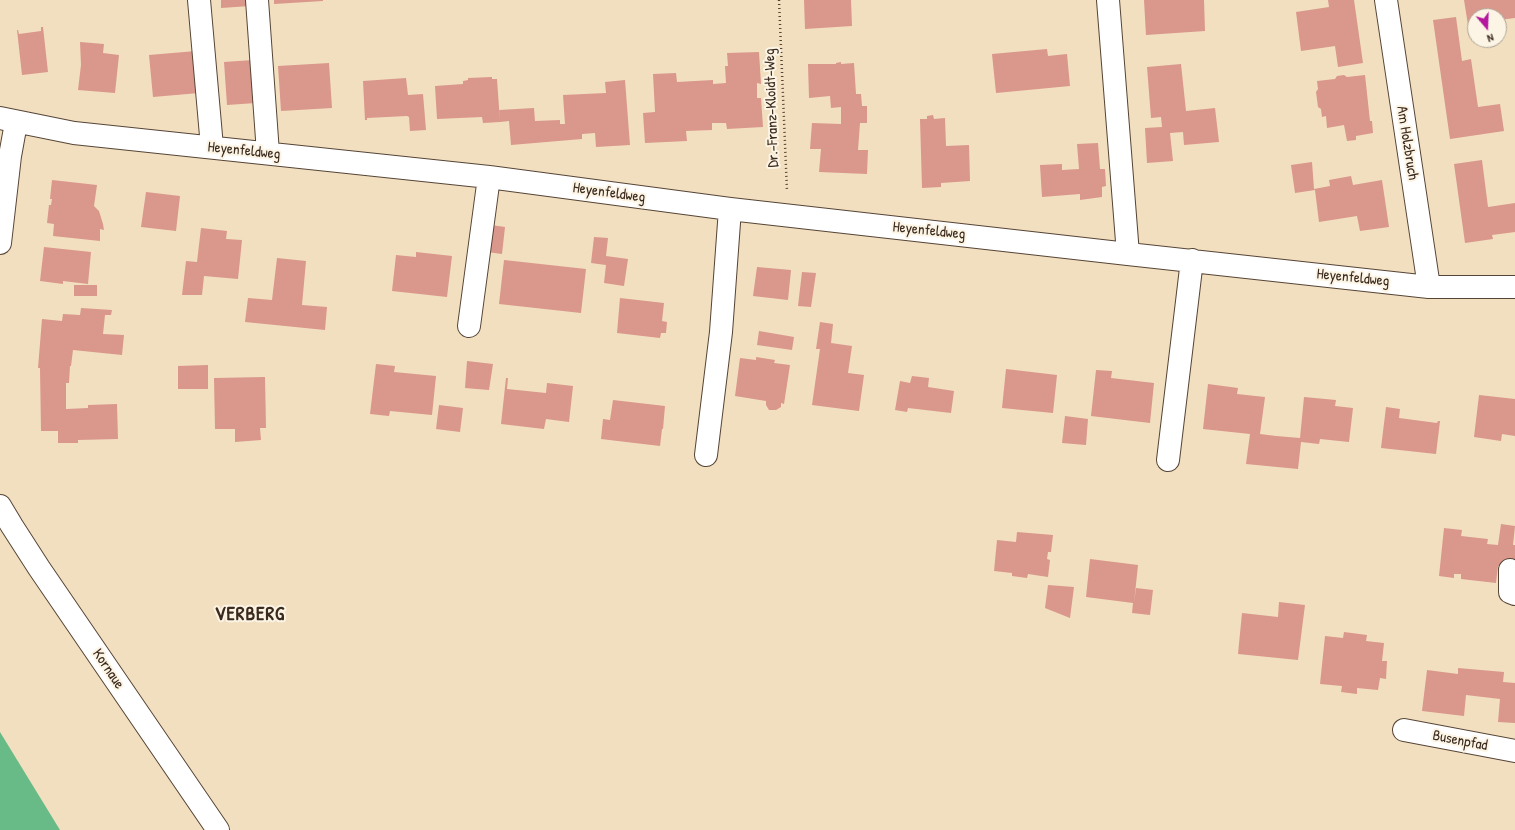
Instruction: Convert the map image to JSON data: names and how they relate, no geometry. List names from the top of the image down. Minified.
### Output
{"streets":{"street":["Am Holzbruch","Heyenfeldweg","Kornaue","Busenpfad"],"path":["Dr.-Franz-Kloidt-Weg"]},"crossings":[["Dr.-Franz-Kloidt-Weg","Heyenfeldweg"],["Am Holzbruch","Heyenfeldweg"]],"districts":["VERBERG"],"north":"bottom"}
